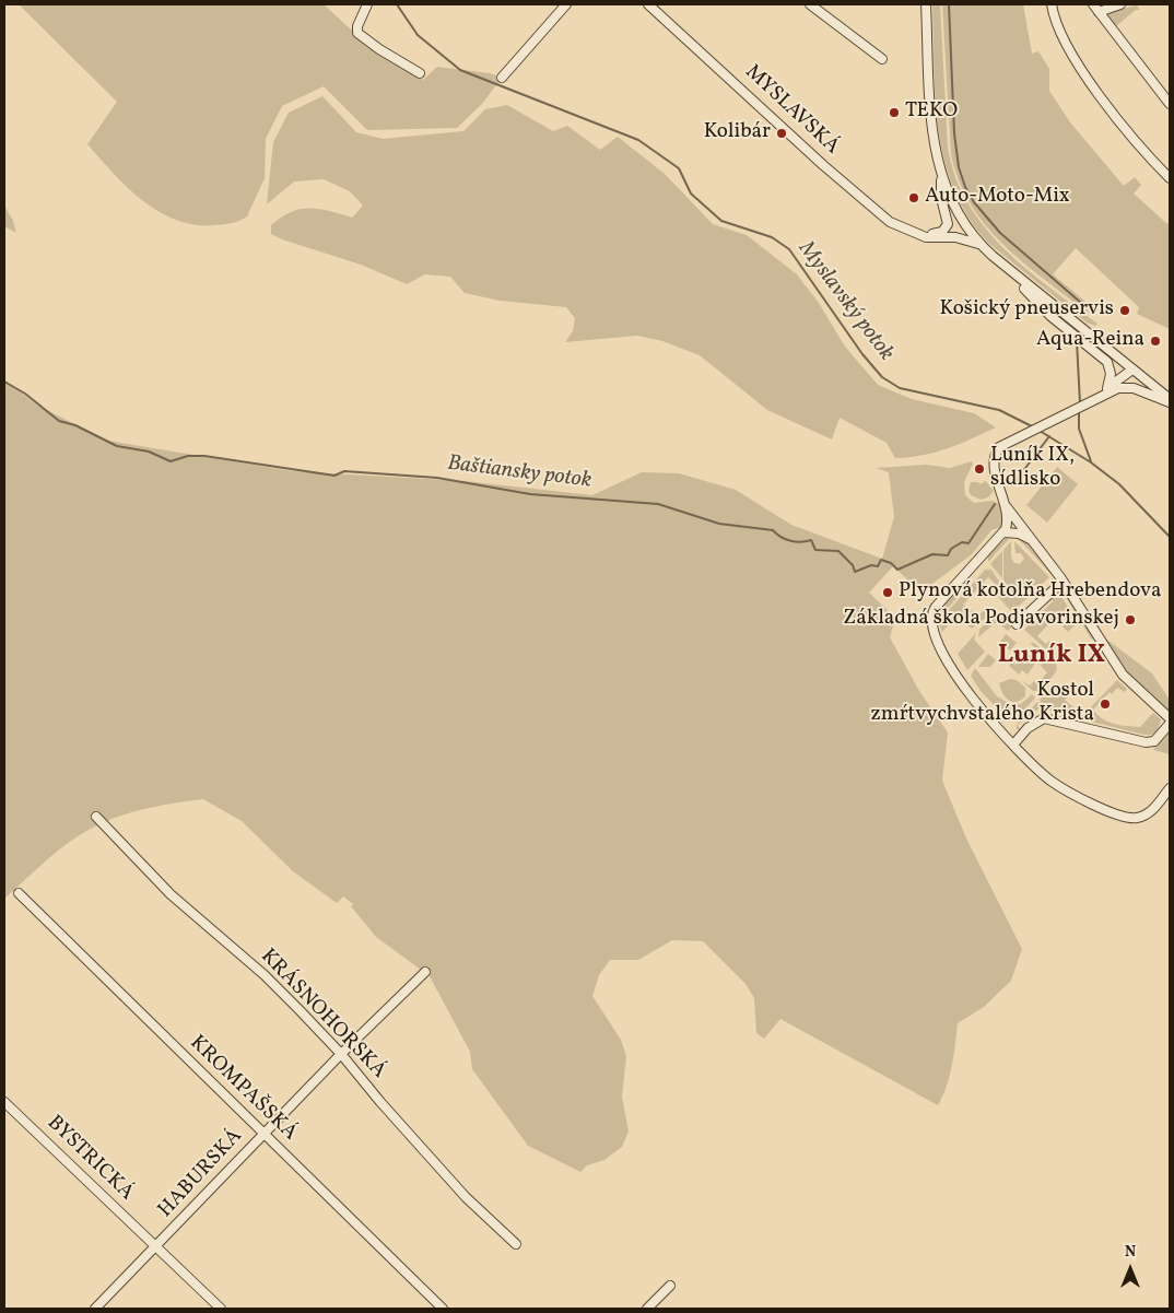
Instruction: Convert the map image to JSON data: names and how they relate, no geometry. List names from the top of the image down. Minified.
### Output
{"streets":{"street":["MYSLAVSKÁ","KRÁSNOHORSKÁ","KROMPAŠSKÁ","BYSTRICKÁ","HABURSKÁ"]},"crossings":[["KRÁSNOHORSKÁ","HABURSKÁ"],["KROMPAŠSKÁ","HABURSKÁ"],["BYSTRICKÁ","HABURSKÁ"]],"districts":["Luník IX"],"water":["Myslavský potok","Baštiansky potok"],"places":["TEKO","Kolibár","Auto-Moto-Mix","Košický pneuservis","Aqua-Reina","Luník IX, sídlisko","Plynová kotolňa Hrebendova","Základná škola Podjavorinskej","Kostol zmŕtvychvstalého Krista"],"north":"top"}
